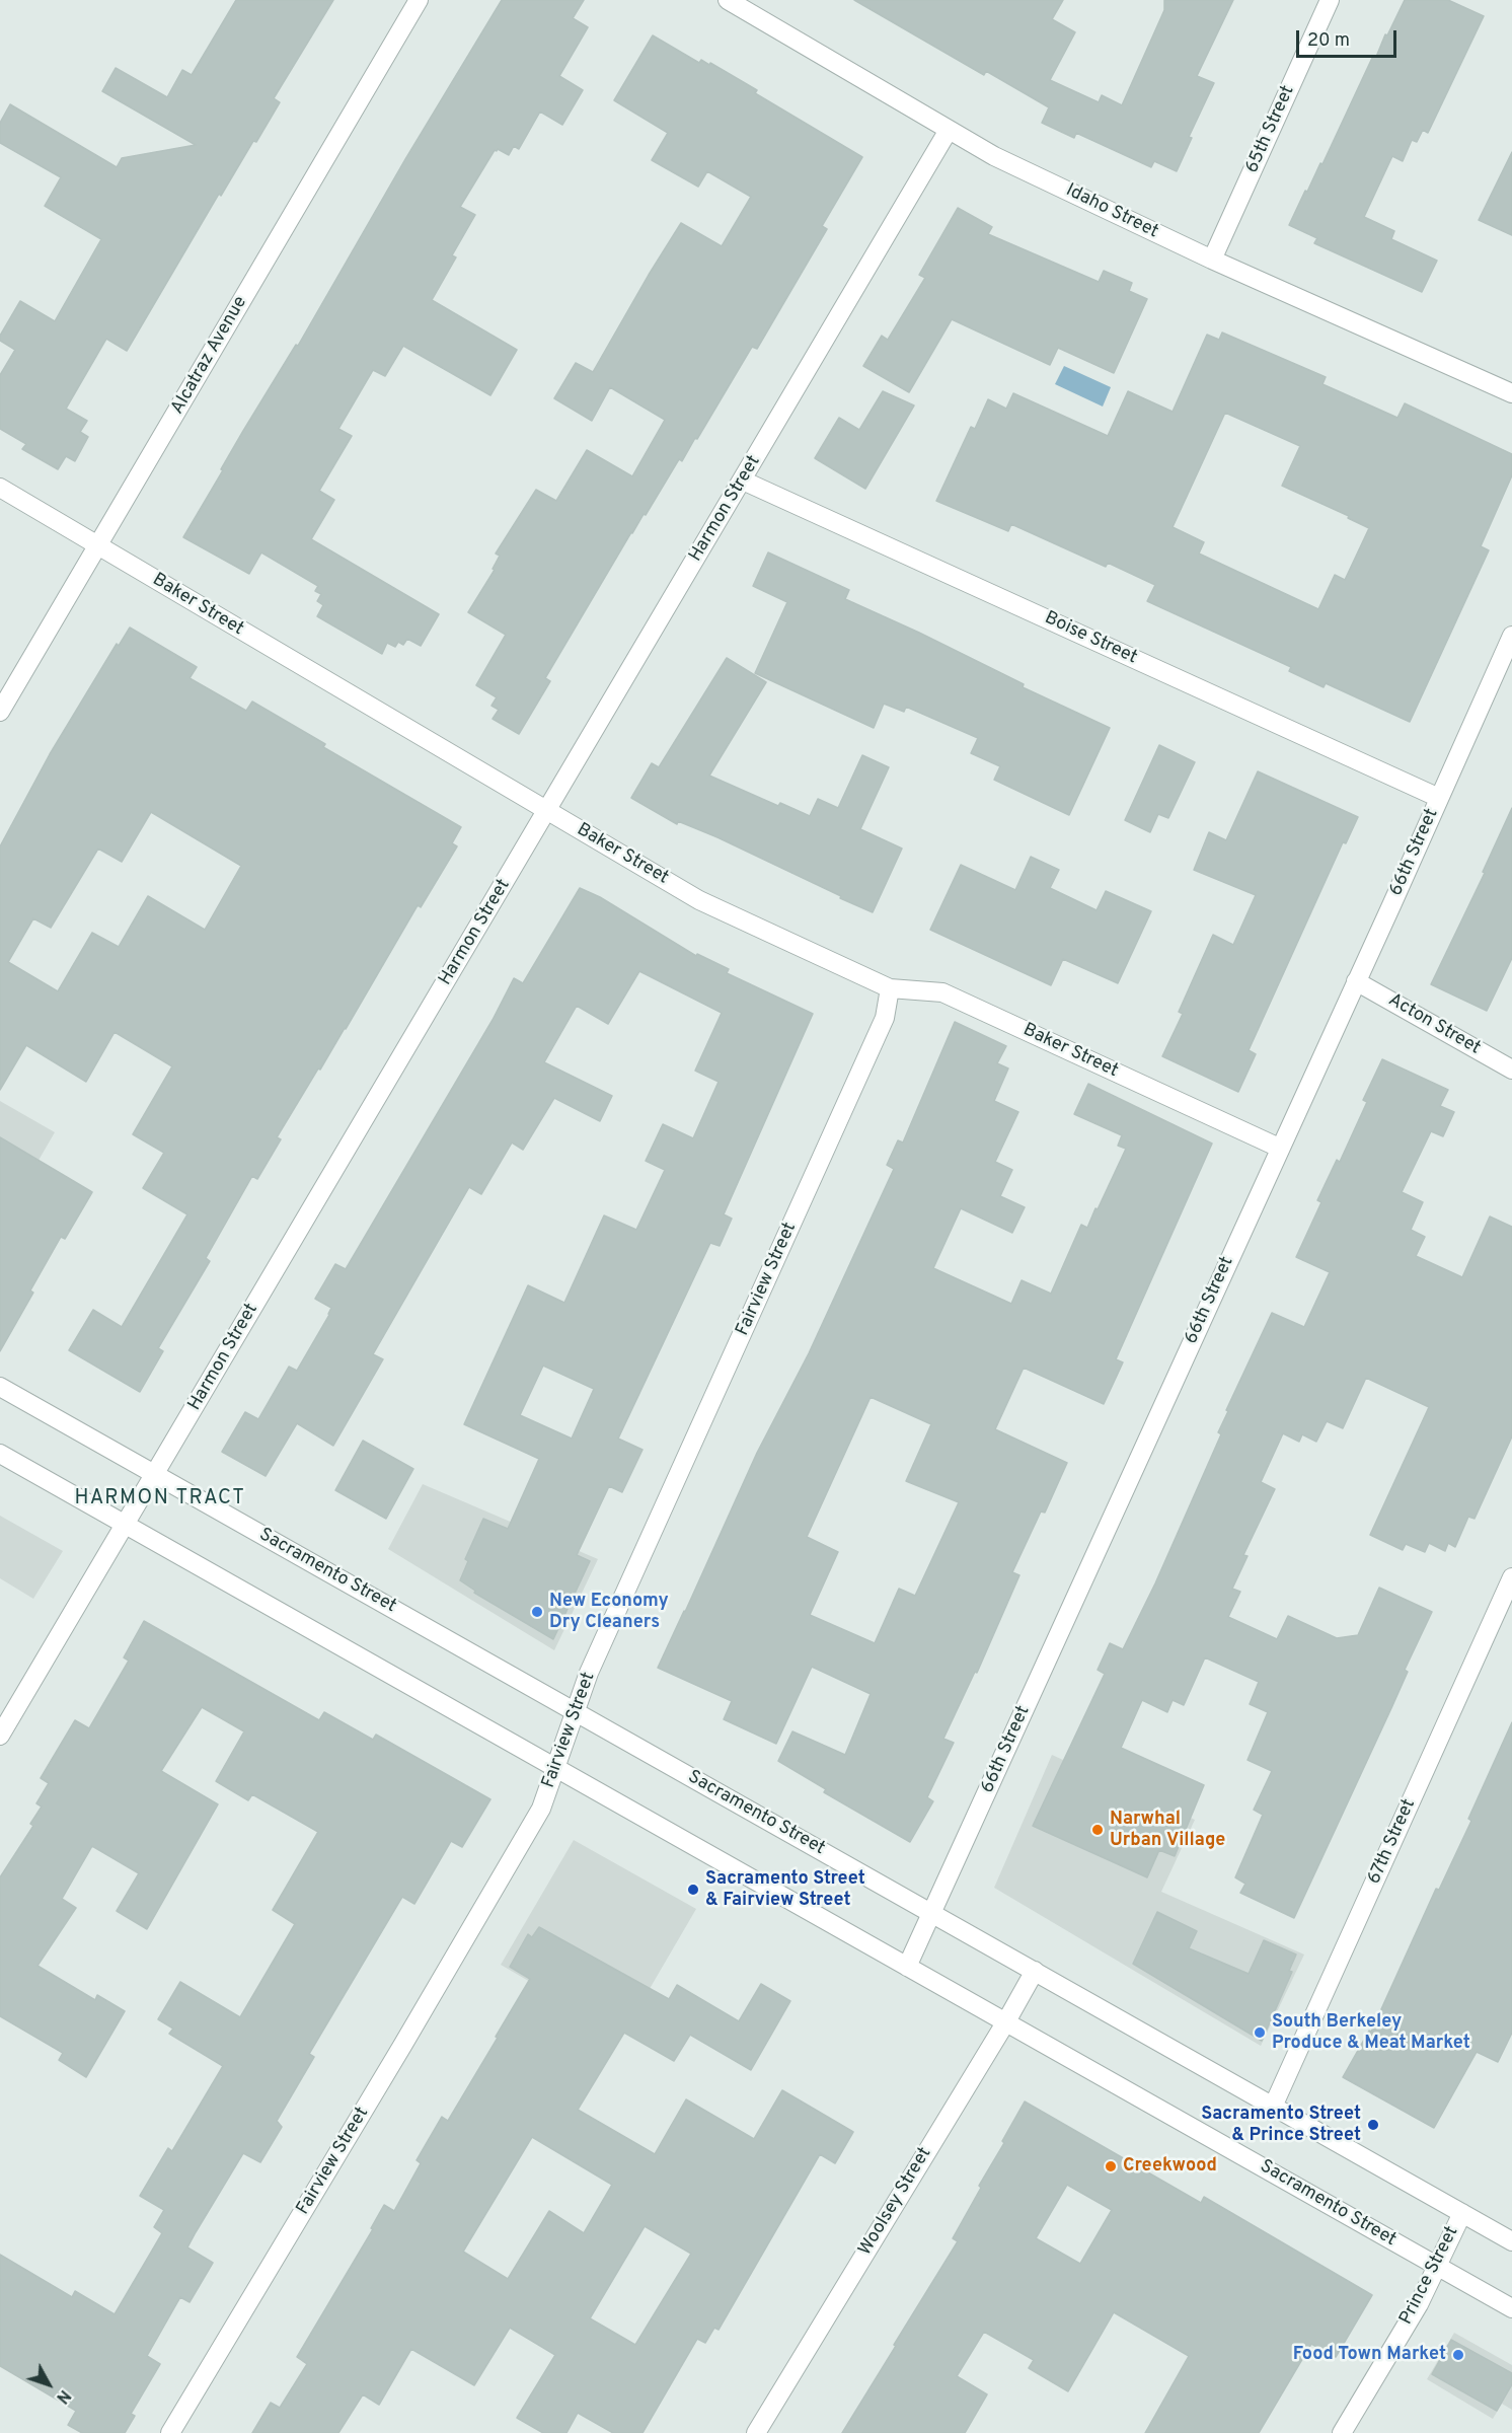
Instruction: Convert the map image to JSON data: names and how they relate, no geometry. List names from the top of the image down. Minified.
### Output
{"streets":{"street":["65th Street","Idaho Street","Alcatraz Avenue","Harmon Street","Baker Street","Boise Street","66th Street","Acton Street","Fairview Street","Sacramento Street","67th Street","Woolsey Street","Prince Street"]},"crossings":[["65th Street","Idaho Street"],["Idaho Street","Harmon Street"],["Alcatraz Avenue","Baker Street"],["Harmon Street","Baker Street"],["Harmon Street","Boise Street"],["Harmon Street","Sacramento Street"],["Baker Street","66th Street"],["Baker Street","Fairview Street"],["Boise Street","66th Street"],["66th Street","Acton Street"],["66th Street","Sacramento Street"],["Fairview Street","Sacramento Street"],["Sacramento Street","67th Street"],["Sacramento Street","Woolsey Street"],["Sacramento Street","Prince Street"]],"districts":["HARMON TRACT"],"places":["New Economy Dry Cleaners","Narwhal Urban Village","Sacramento Street & Fairview Street","South Berkeley Produce & Meat Market","Sacramento Street & Prince Street","Creekwood","Food Town Market"],"scale_bar":"20 m","north":"bottom right"}
